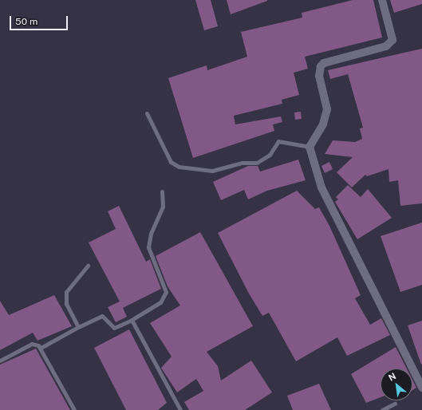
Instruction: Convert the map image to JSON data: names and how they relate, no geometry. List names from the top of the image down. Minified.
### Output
{"scale_bar":"50 m","north":"top left"}
